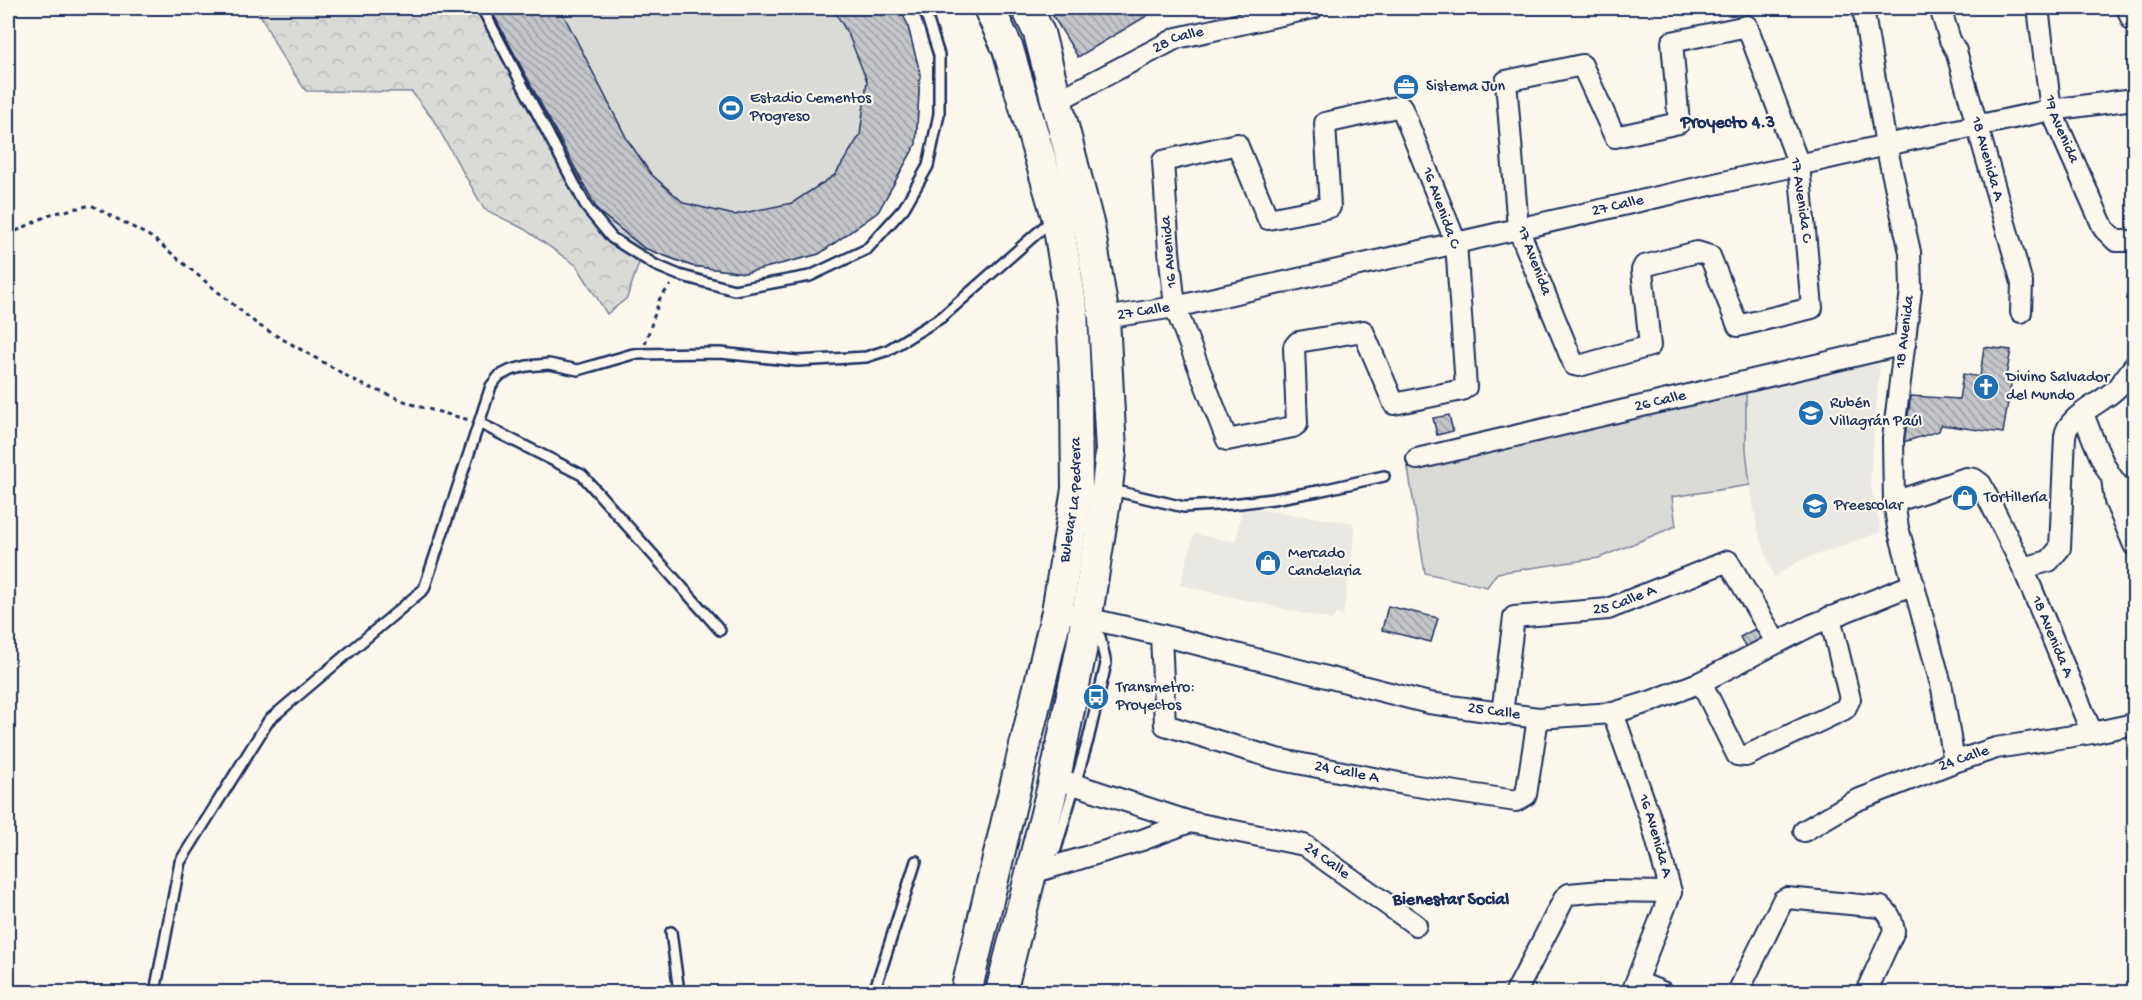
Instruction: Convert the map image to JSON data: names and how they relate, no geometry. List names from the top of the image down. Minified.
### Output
{"streets":{"main road":["Bulevar La Pedrera"],"street":["28 Calle","19 Avenida","18 Avenida A","17 Avenida C","27 Calle","16 Avenida C","16 Avenida","17 Avenida","18 Avenida","26 Calle","25 Calle A","25 Calle","24 Calle","24 Calle A","16 Avenida A"]},"crossings":[["28 Calle","Bulevar La Pedrera"],["19 Avenida","27 Calle"],["18 Avenida A","27 Calle"],["18 Avenida A","18 Avenida"],["18 Avenida A","24 Calle"],["17 Avenida C","27 Calle"],["17 Avenida C","17 Avenida"],["27 Calle","16 Avenida C"],["27 Calle","16 Avenida"],["27 Calle","17 Avenida"],["27 Calle","18 Avenida"],["27 Calle","Bulevar La Pedrera"],["16 Avenida C","16 Avenida"],["18 Avenida","26 Calle"],["18 Avenida","25 Calle"],["18 Avenida","24 Calle"],["Bulevar La Pedrera","25 Calle"],["Bulevar La Pedrera","24 Calle"],["25 Calle A","25 Calle"],["25 Calle","24 Calle A"],["25 Calle","16 Avenida A"]],"districts":["Proyecto 4.3","Bienestar Social"],"places":{"office":["Sistema Jun"],"sports":["Estadio Cementos Progreso"],"church":["Divino Salvador del Mundo"],"school or university":["Rubén Villagrán Paúl","Preescolar"],"shop":["Tortillería","Mercado Candelaria"],"bus stop":["Transmetro: Proyectos"]}}
